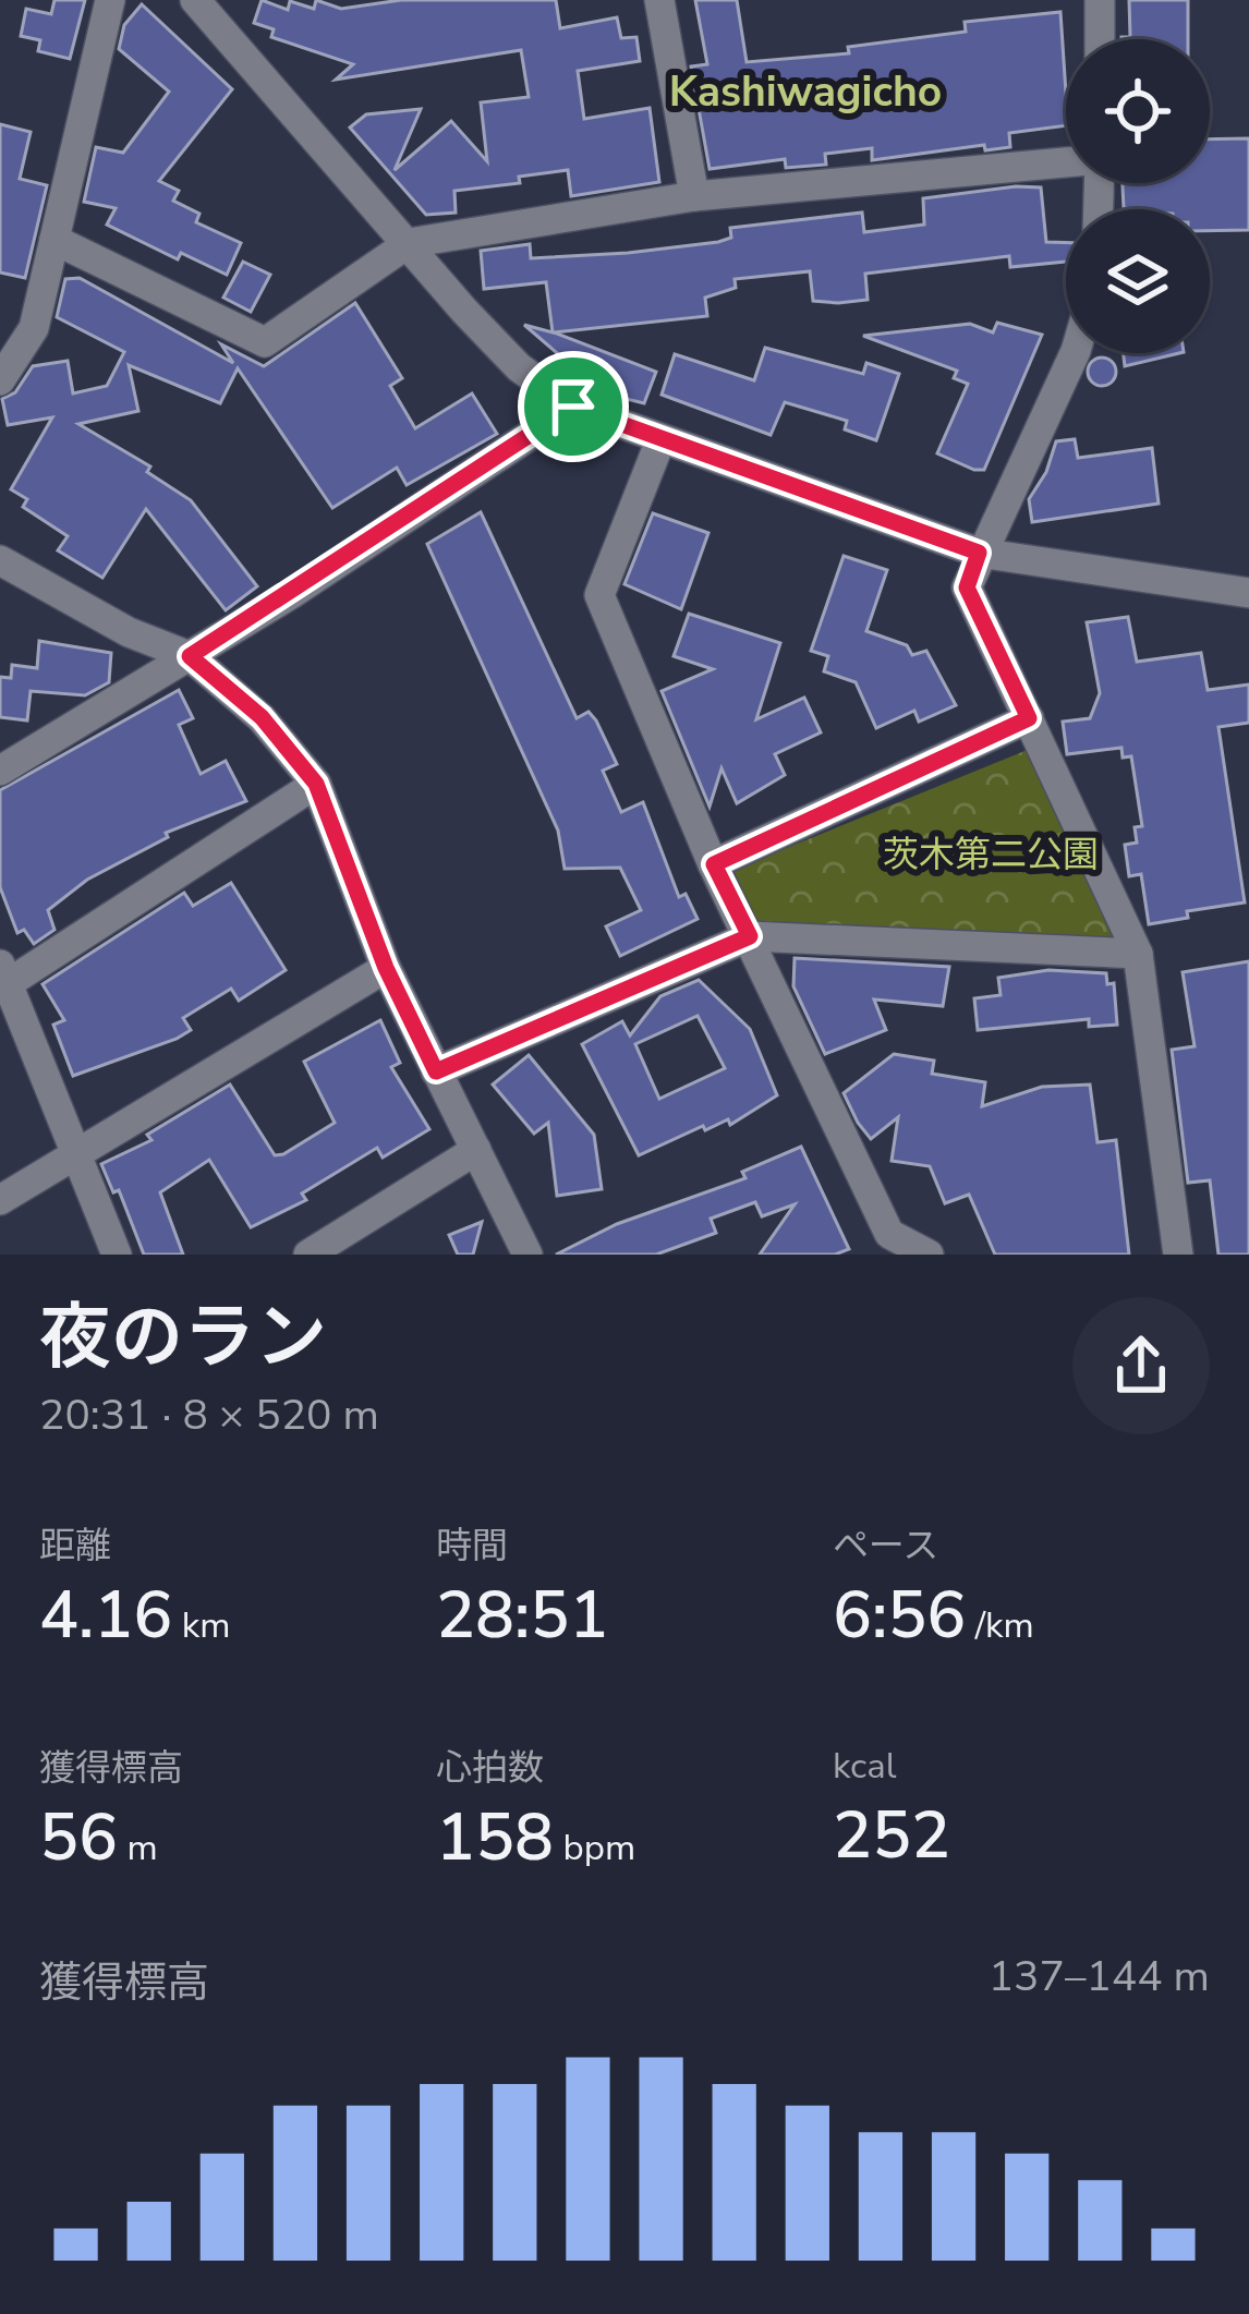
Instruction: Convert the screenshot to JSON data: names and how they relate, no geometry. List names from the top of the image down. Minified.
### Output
{"districts":["Kashiwagicho"],"parks":["茨木第二公園"],"page":{"heading":["夜のラン","20:31 · 8 × 520 m"],"stats":[["距離","4.16 km"],["時間","28:51"],["ペース","6:56 /km"],["獲得標高","56 m"],["心拍数","158 bpm"],["kcal","252"]],"chart":["獲得標高","137–144 m"]}}
